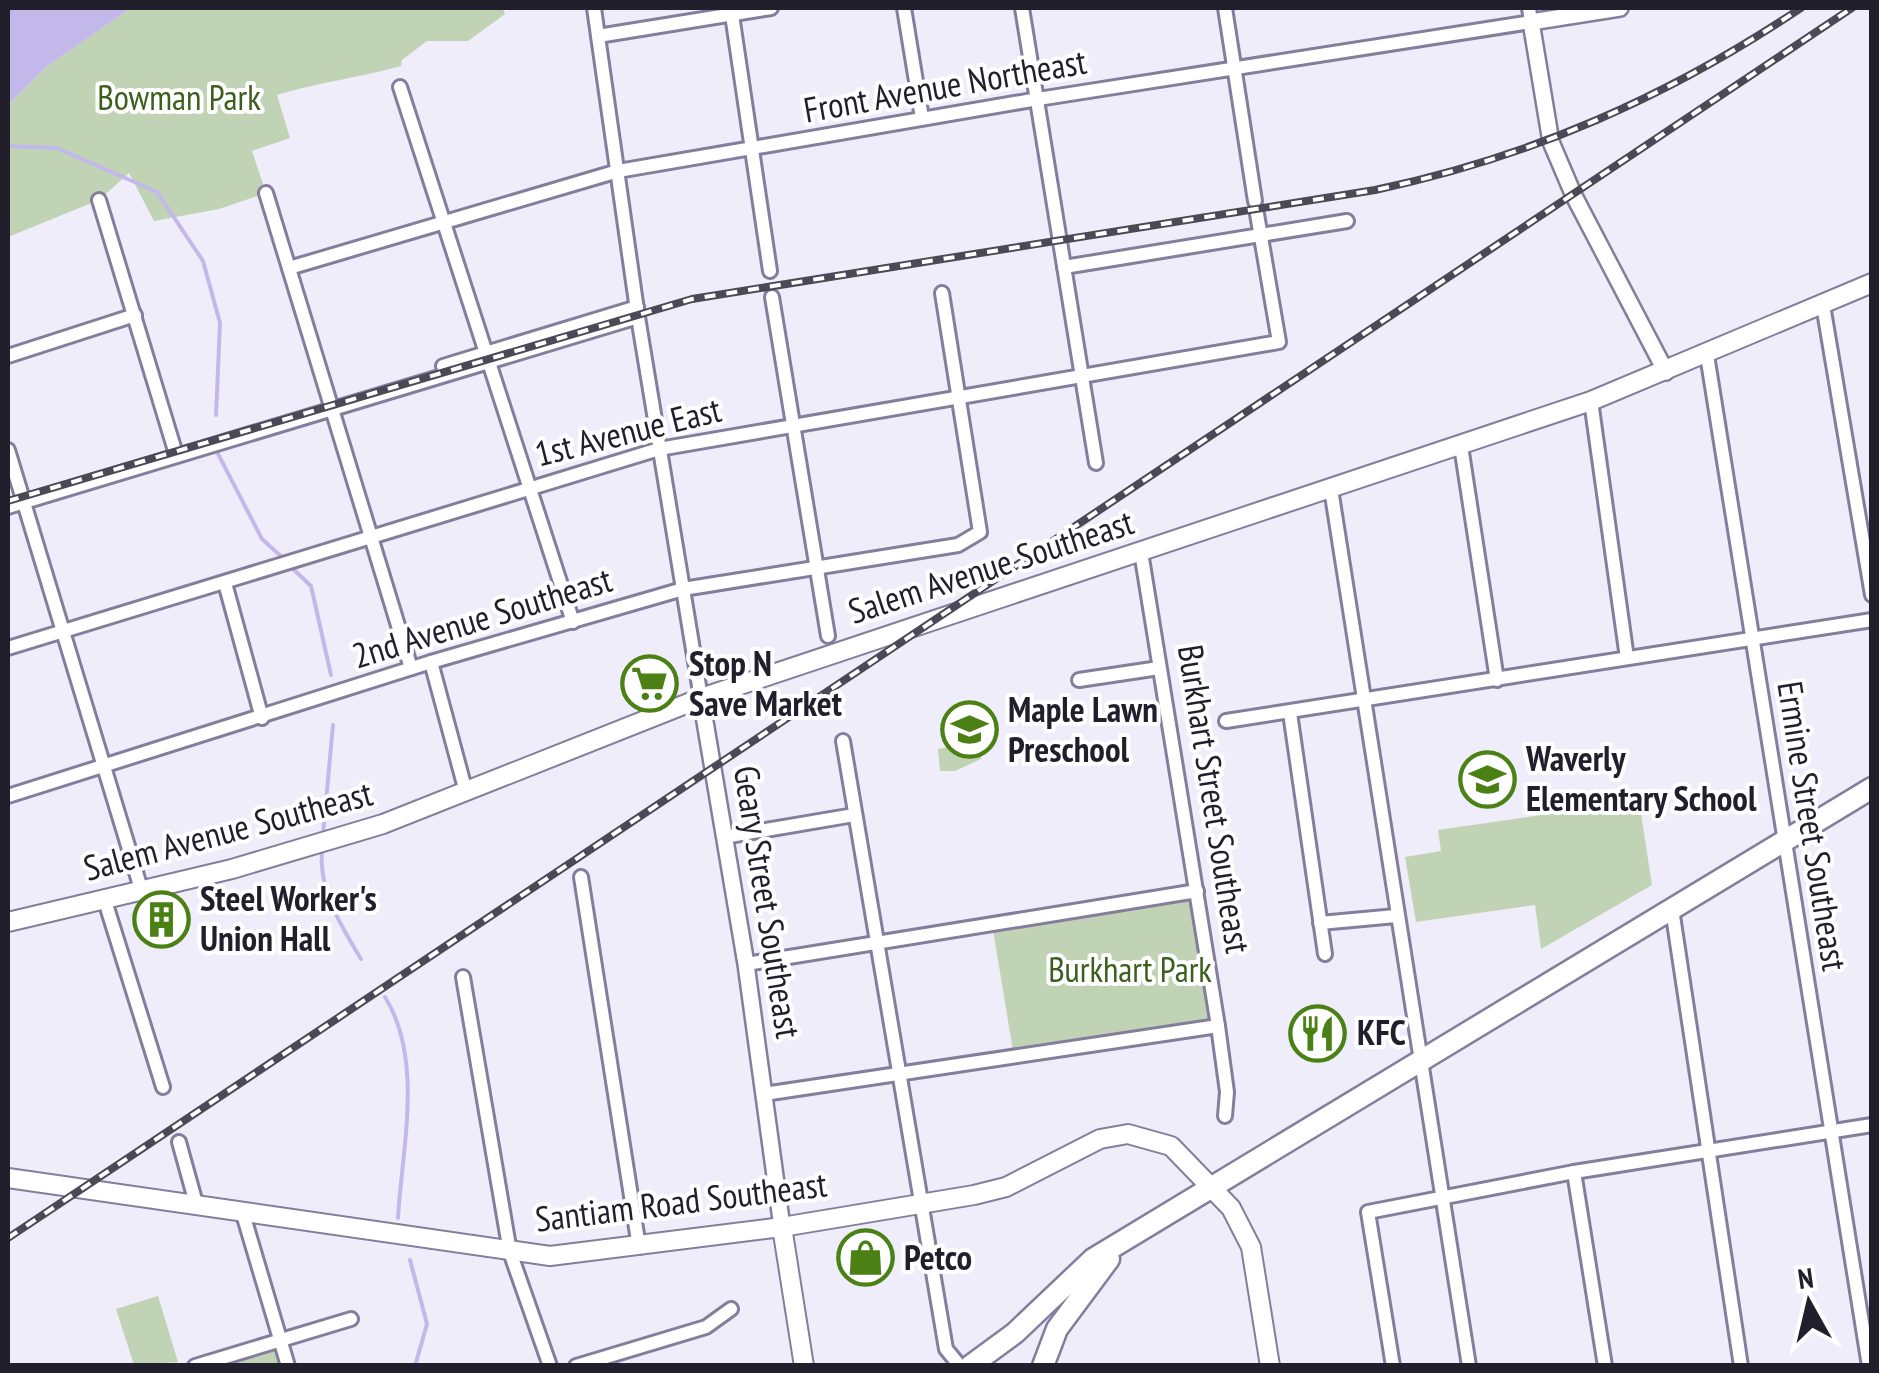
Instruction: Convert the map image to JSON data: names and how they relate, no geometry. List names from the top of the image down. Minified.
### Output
{"streets":{"main road":["Salem Avenue Southeast","Geary Street Southeast","Santiam Road Southeast"],"street":["Front Avenue Northeast","1st Avenue East","2nd Avenue Southeast","Burkhart Street Southeast","Ermine Street Southeast"]},"crossings":[["Front Avenue Northeast","Geary Street Southeast"],["1st Avenue East","2nd Avenue Southeast"],["1st Avenue East","Geary Street Southeast"],["Salem Avenue Southeast","Burkhart Street Southeast"],["Salem Avenue Southeast","Ermine Street Southeast"],["Salem Avenue Southeast","Geary Street Southeast"],["2nd Avenue Southeast","Geary Street Southeast"],["Geary Street Southeast","Santiam Road Southeast"]],"parks":["Bowman Park","Burkhart Park"],"places":{"supermarket":["Stop N Save Market"],"school or university":["Maple Lawn Preschool","Waverly Elementary School"],"building":["Steel Worker's Union Hall"],"restaurant":["KFC"],"shop":["Petco"]},"north":"top"}
